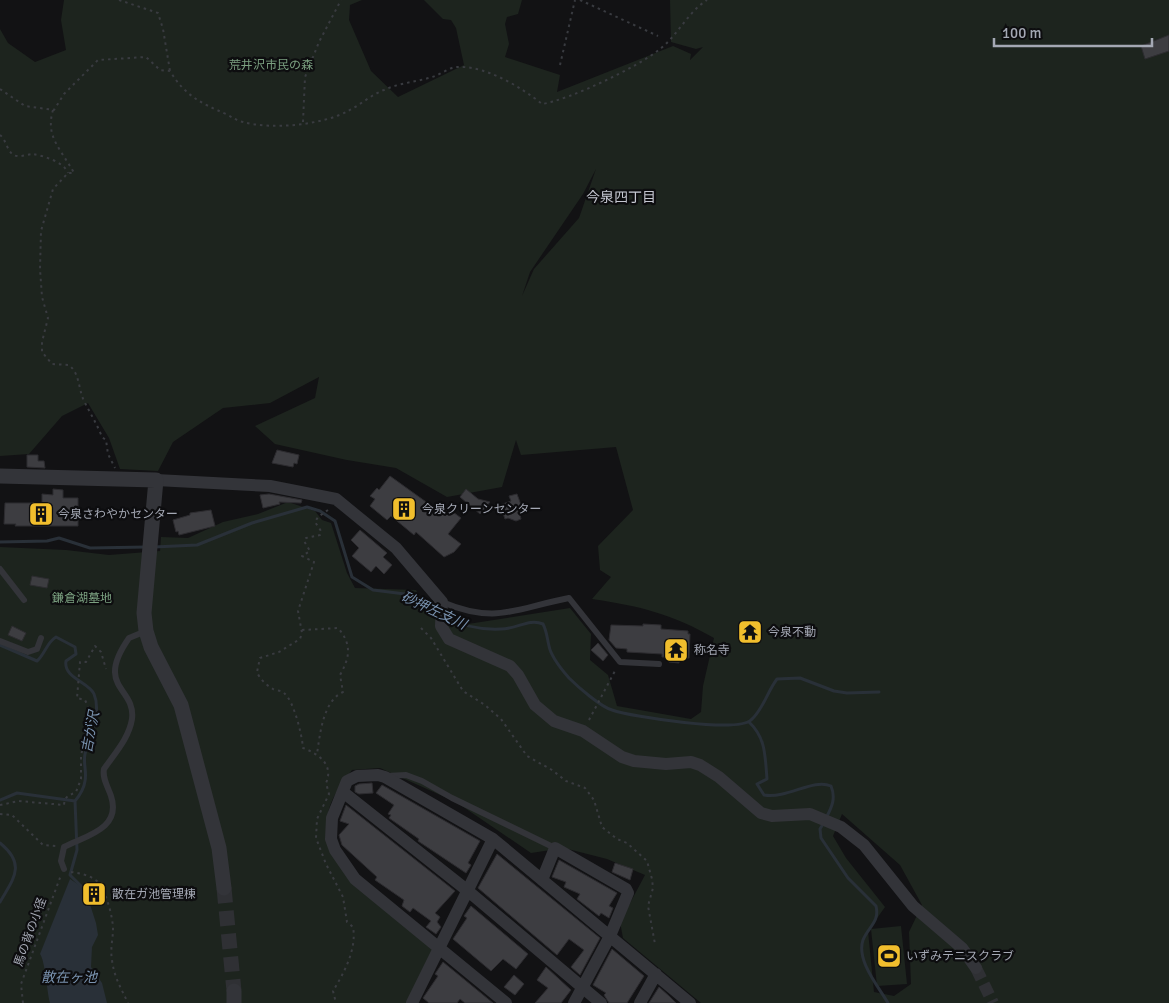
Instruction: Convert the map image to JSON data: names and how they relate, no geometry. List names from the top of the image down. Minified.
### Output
{"streets":{"path":["馬の背の小径"]},"districts":["今泉四丁目"],"water":["砂押左支川","吉が沢","散在ヶ池"],"parks":["荒井沢市民の森","鎌倉湖墓地"],"places":{"building":["今泉クリーンセンター","今泉さわやかセンター","散在ガ池管理棟"],"temple":["今泉不動","称名寺"],"sports":["いずみテニスクラブ"]},"scale_bar":"100 m"}
